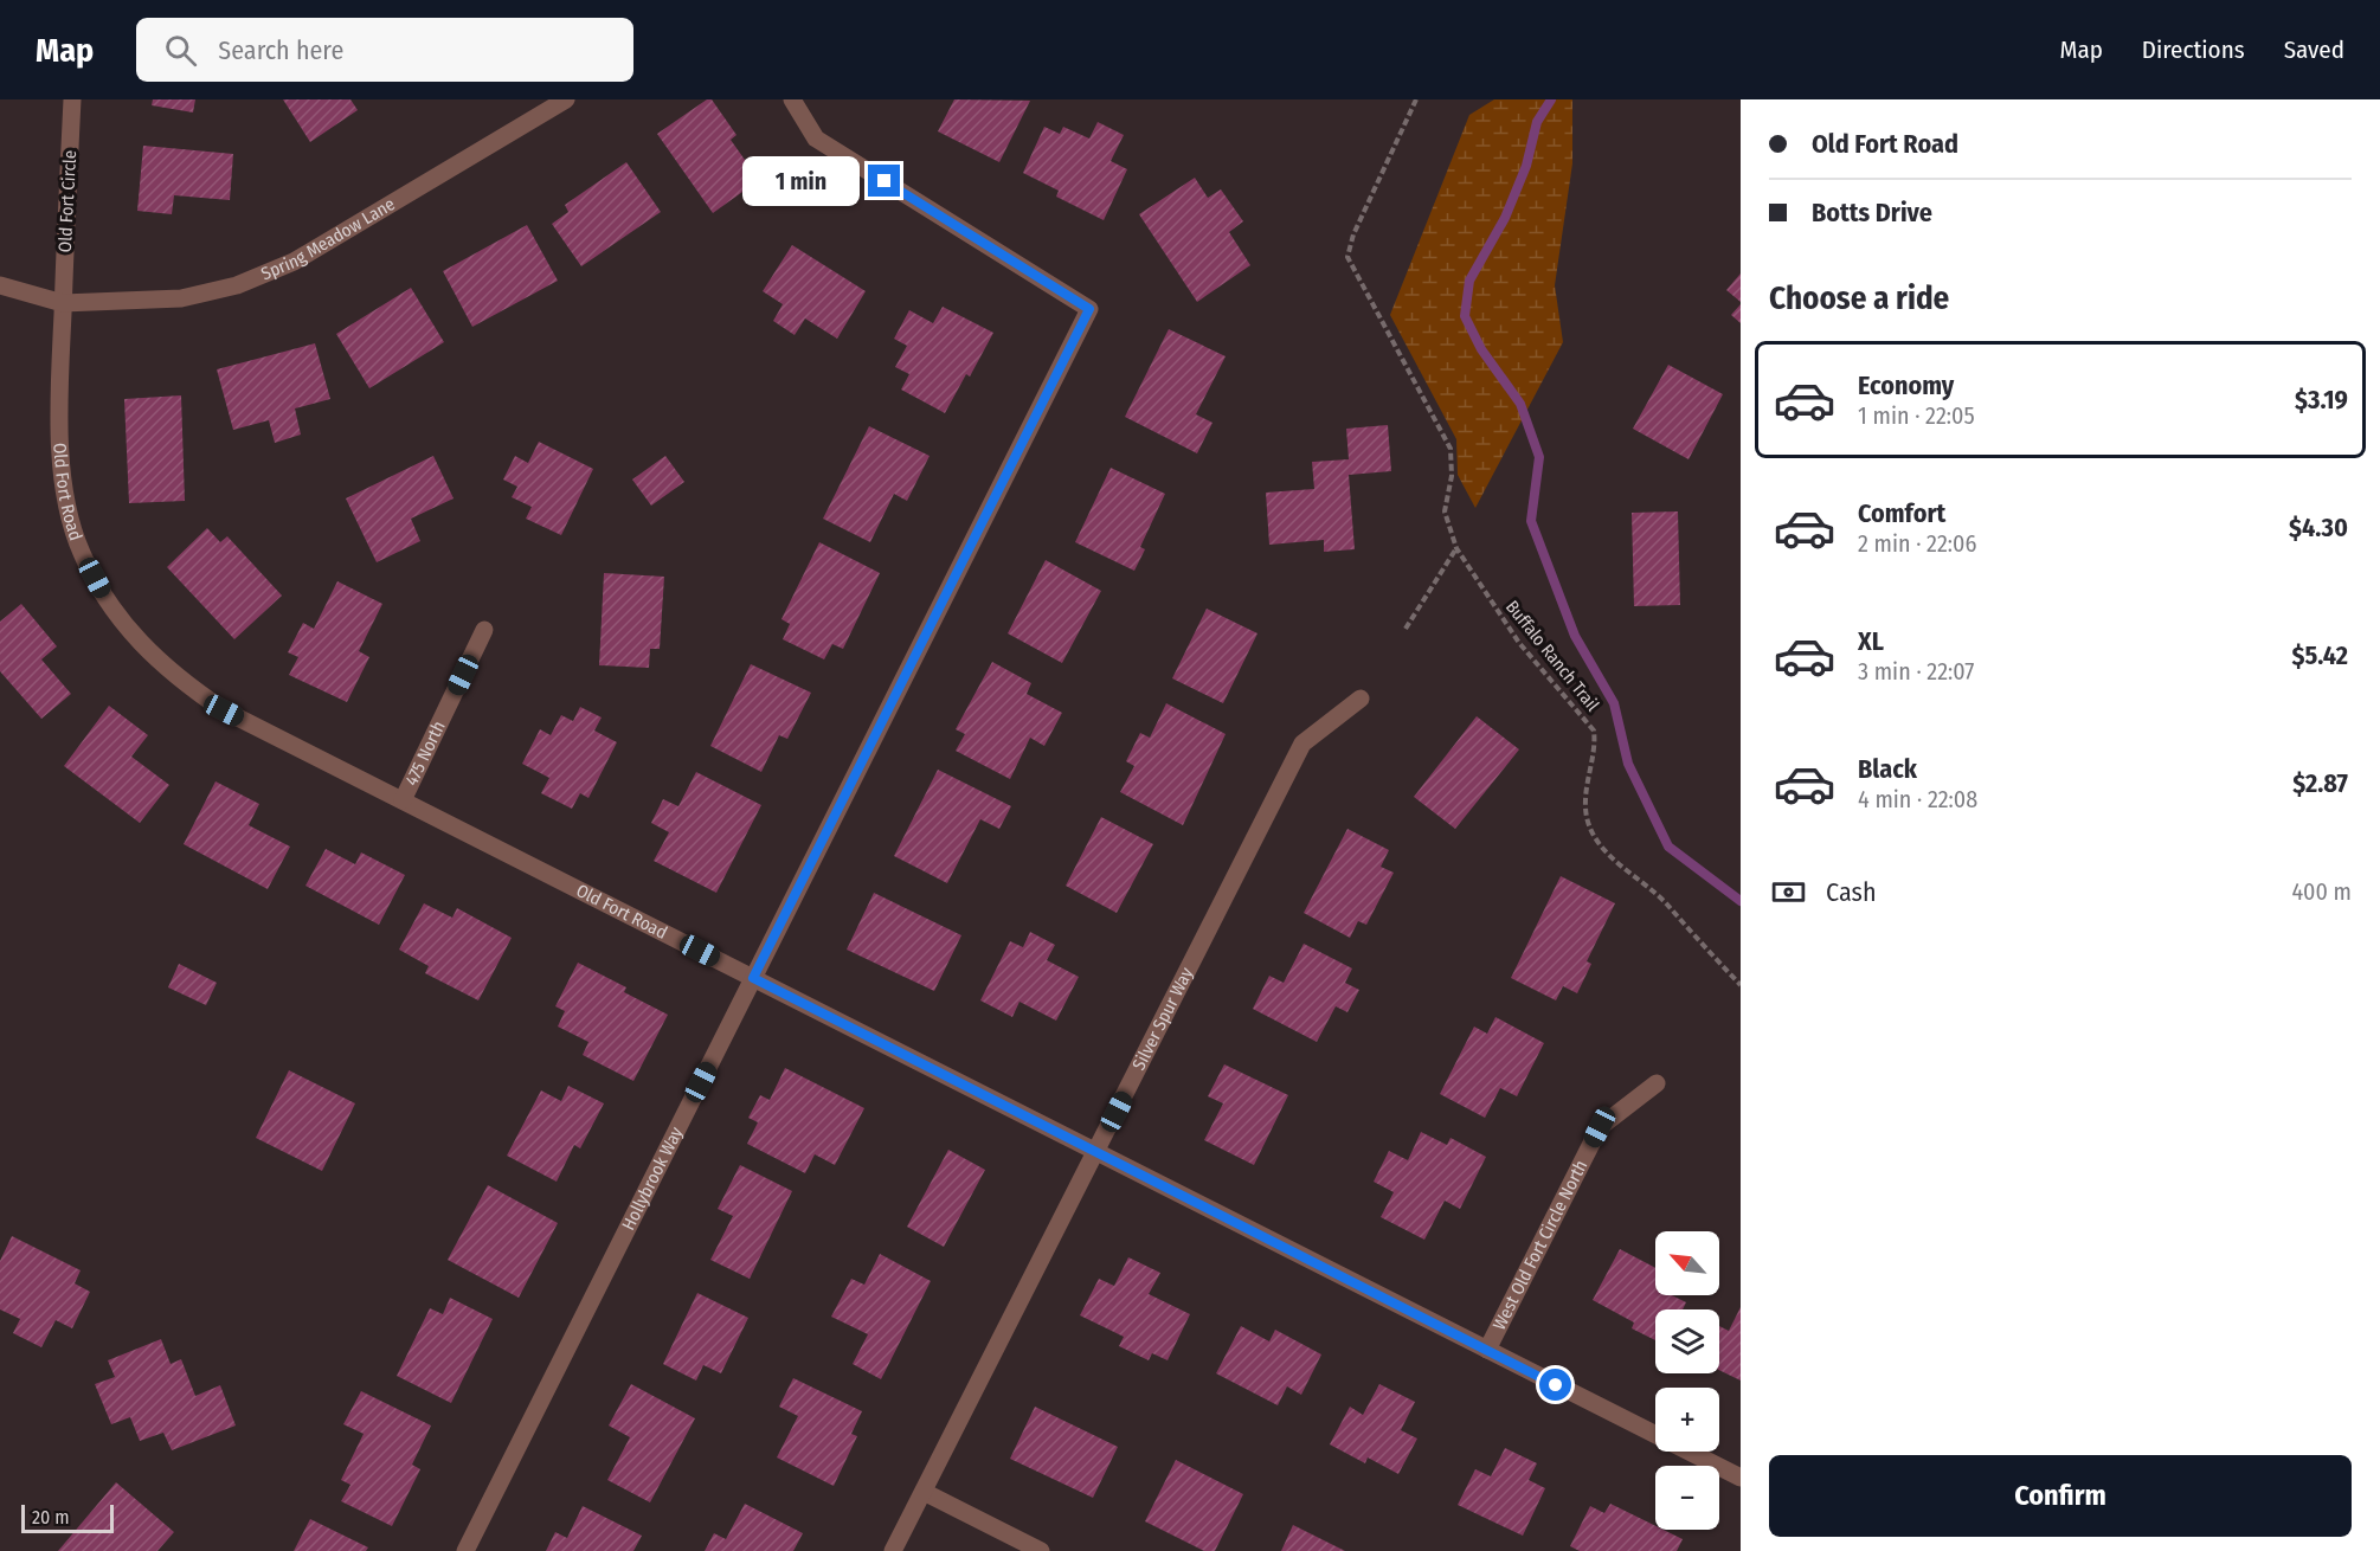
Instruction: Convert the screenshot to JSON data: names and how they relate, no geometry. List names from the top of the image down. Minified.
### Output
{"streets":{"street":["Old Fort Circle","Spring Meadow Lane","Old Fort Road","475 North","Silver Spur Way","Hollybrook Way","West Old Fort Circle North"],"path":["Buffalo Ranch Trail"]},"crossings":[["Old Fort Circle","Spring Meadow Lane"],["Old Fort Circle","Old Fort Road"],["Spring Meadow Lane","Old Fort Road"],["Old Fort Road","475 North"],["Old Fort Road","Silver Spur Way"],["Old Fort Road","Hollybrook Way"],["Old Fort Road","West Old Fort Circle North"]],"scale_bar":"20 m","north":"top left","page":{"header":"Map","search":"Search here","nav":["Map","Directions","Saved"],"banner":["Old Fort Road","Botts Drive"],"bubble":"1 min","heading":"Choose a ride","list":[{"name":"Economy","note":"1 min · 22:05","value":"$3.19"},{"name":"Comfort","note":"2 min · 22:06","value":"$4.30"},{"name":"XL","note":"3 min · 22:07","value":"$5.42"},{"name":"Black","note":"4 min · 22:08","value":"$2.87"}],"pay":["Cash","400 m"],"map_buttons":["+","−"],"buttons":"Confirm","scale":"20 m"}}
